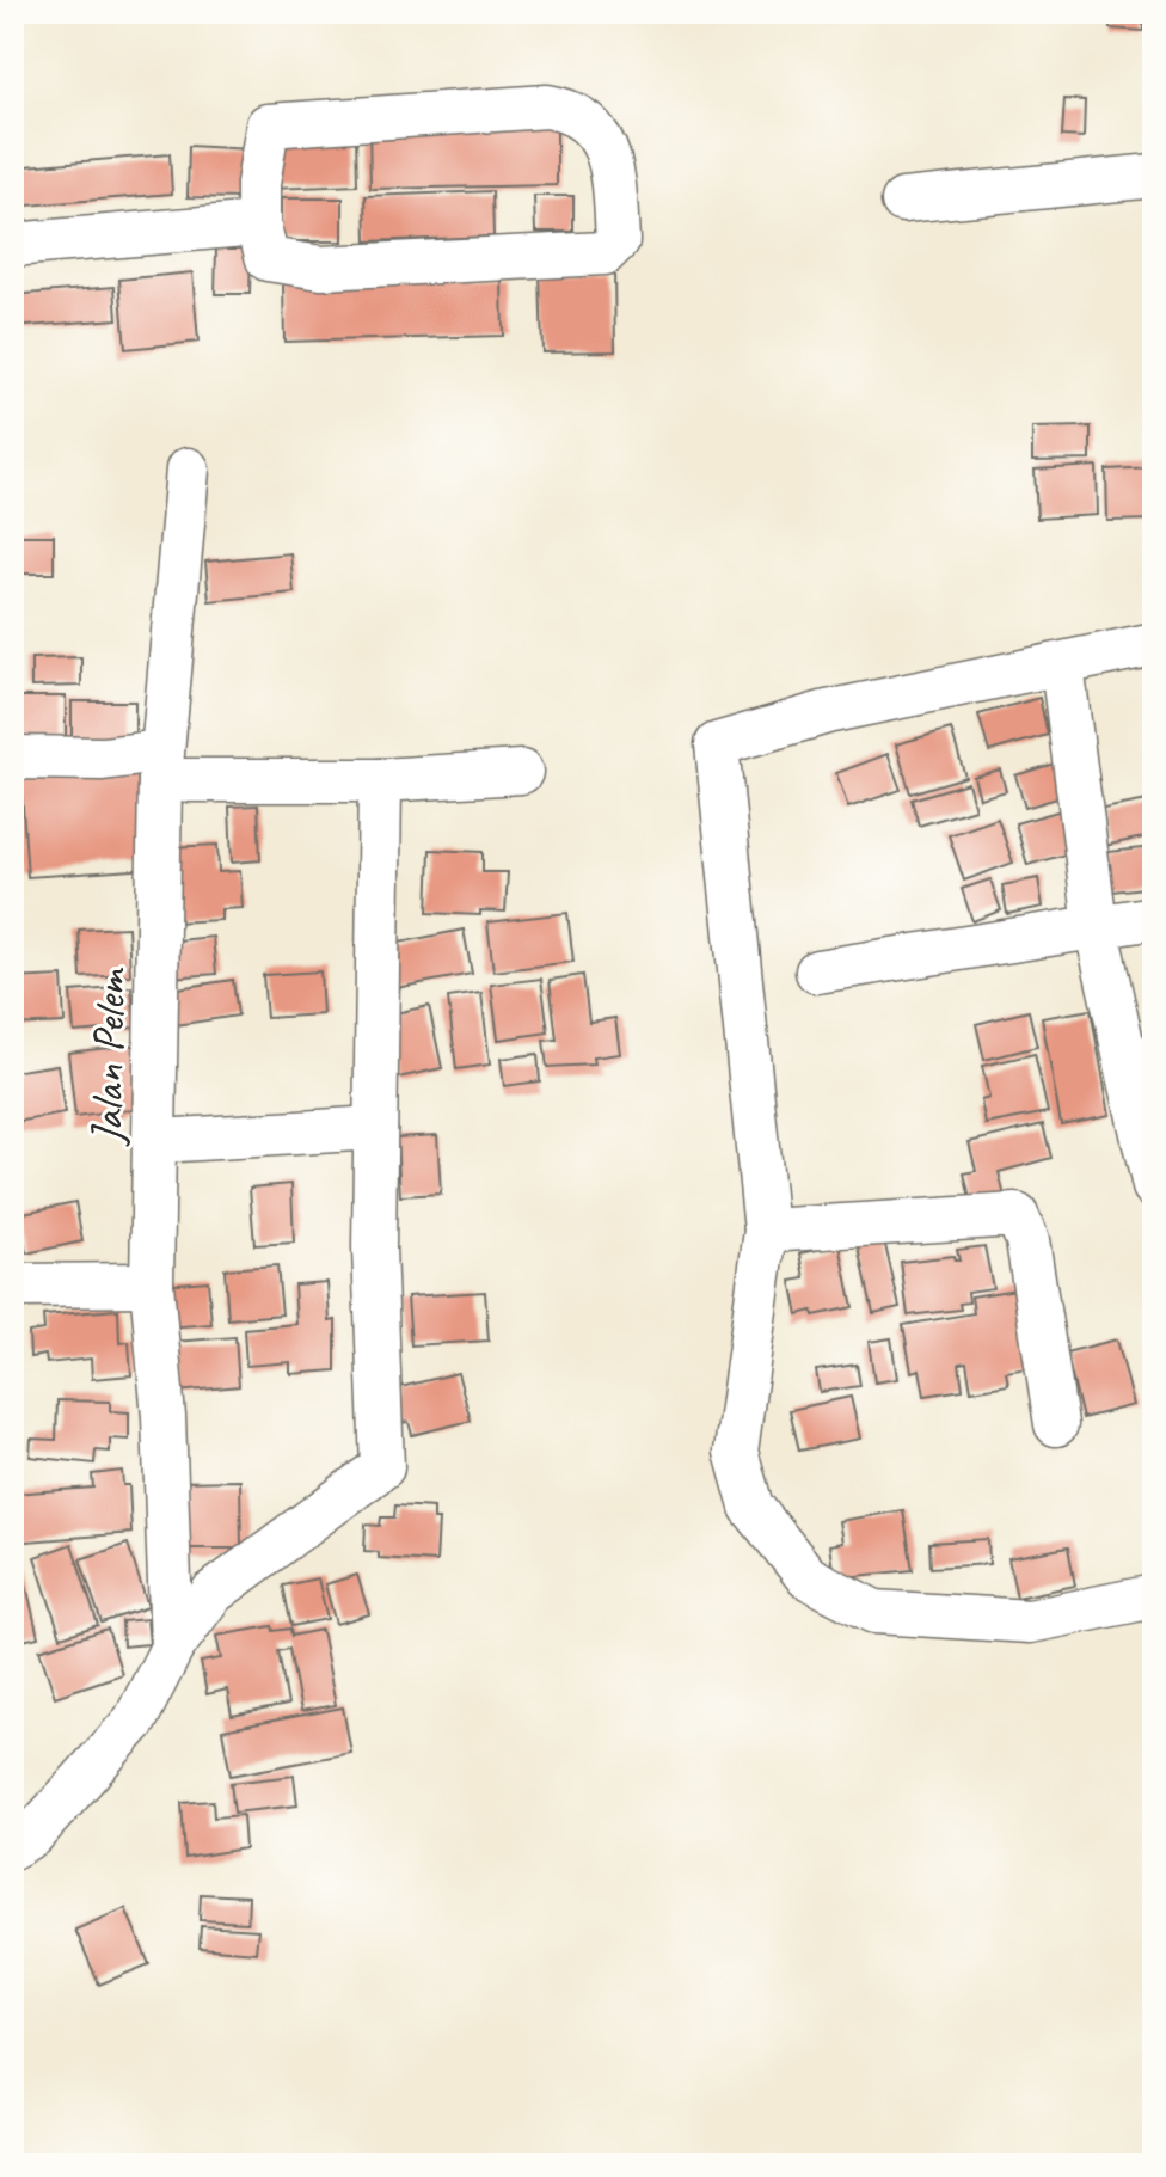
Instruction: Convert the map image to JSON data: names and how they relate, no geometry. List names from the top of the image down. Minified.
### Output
{"streets":{"street":["Jalan Pelem"]}}
